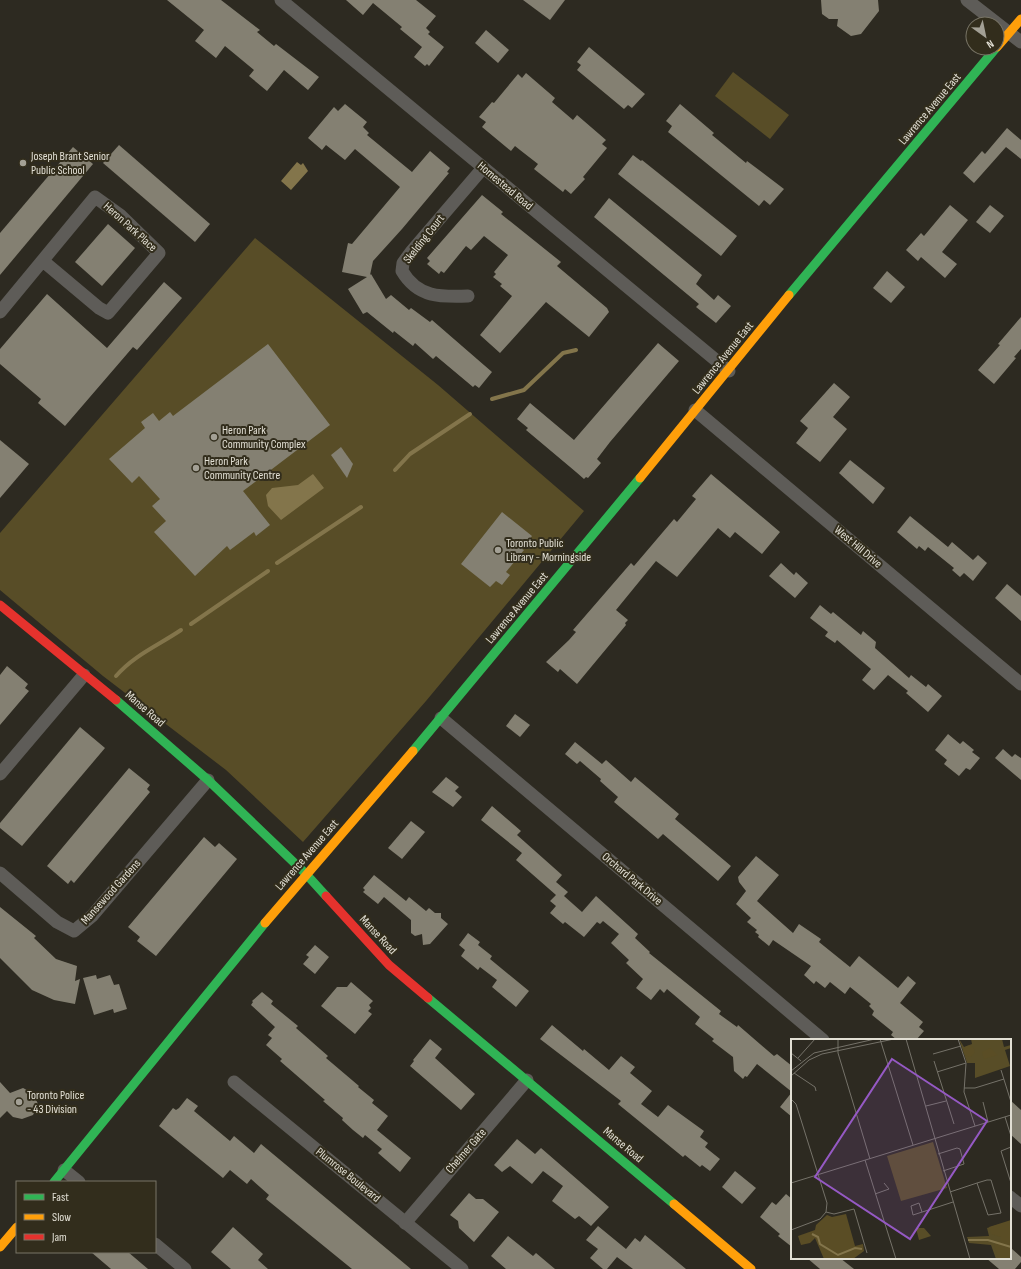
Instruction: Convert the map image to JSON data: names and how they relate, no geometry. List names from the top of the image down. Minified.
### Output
{"streets":{"main road":["Lawrence Avenue East","Manse Road"],"street":["Homestead Road","Heron Park Place","Skelding Court","West Hill Drive","Orchard Park Drive","Mansewood Gardens","Chelmer Gate","Plumrose Boulevard"]},"crossings":[["Lawrence Avenue East","Homestead Road"],["Lawrence Avenue East","West Hill Drive"],["Lawrence Avenue East","Manse Road"],["Lawrence Avenue East","Orchard Park Drive"],["Homestead Road","Skelding Court"],["Manse Road","Mansewood Gardens"],["Manse Road","Chelmer Gate"],["Chelmer Gate","Plumrose Boulevard"]],"places":["Joseph Brant Senior Public School","Heron Park Community Complex","Heron Park Community Centre","Toronto Public Library - Morningside","Toronto Police - 43 Division"],"legend":["Fast","Slow","Jam"],"north":"bottom right"}
